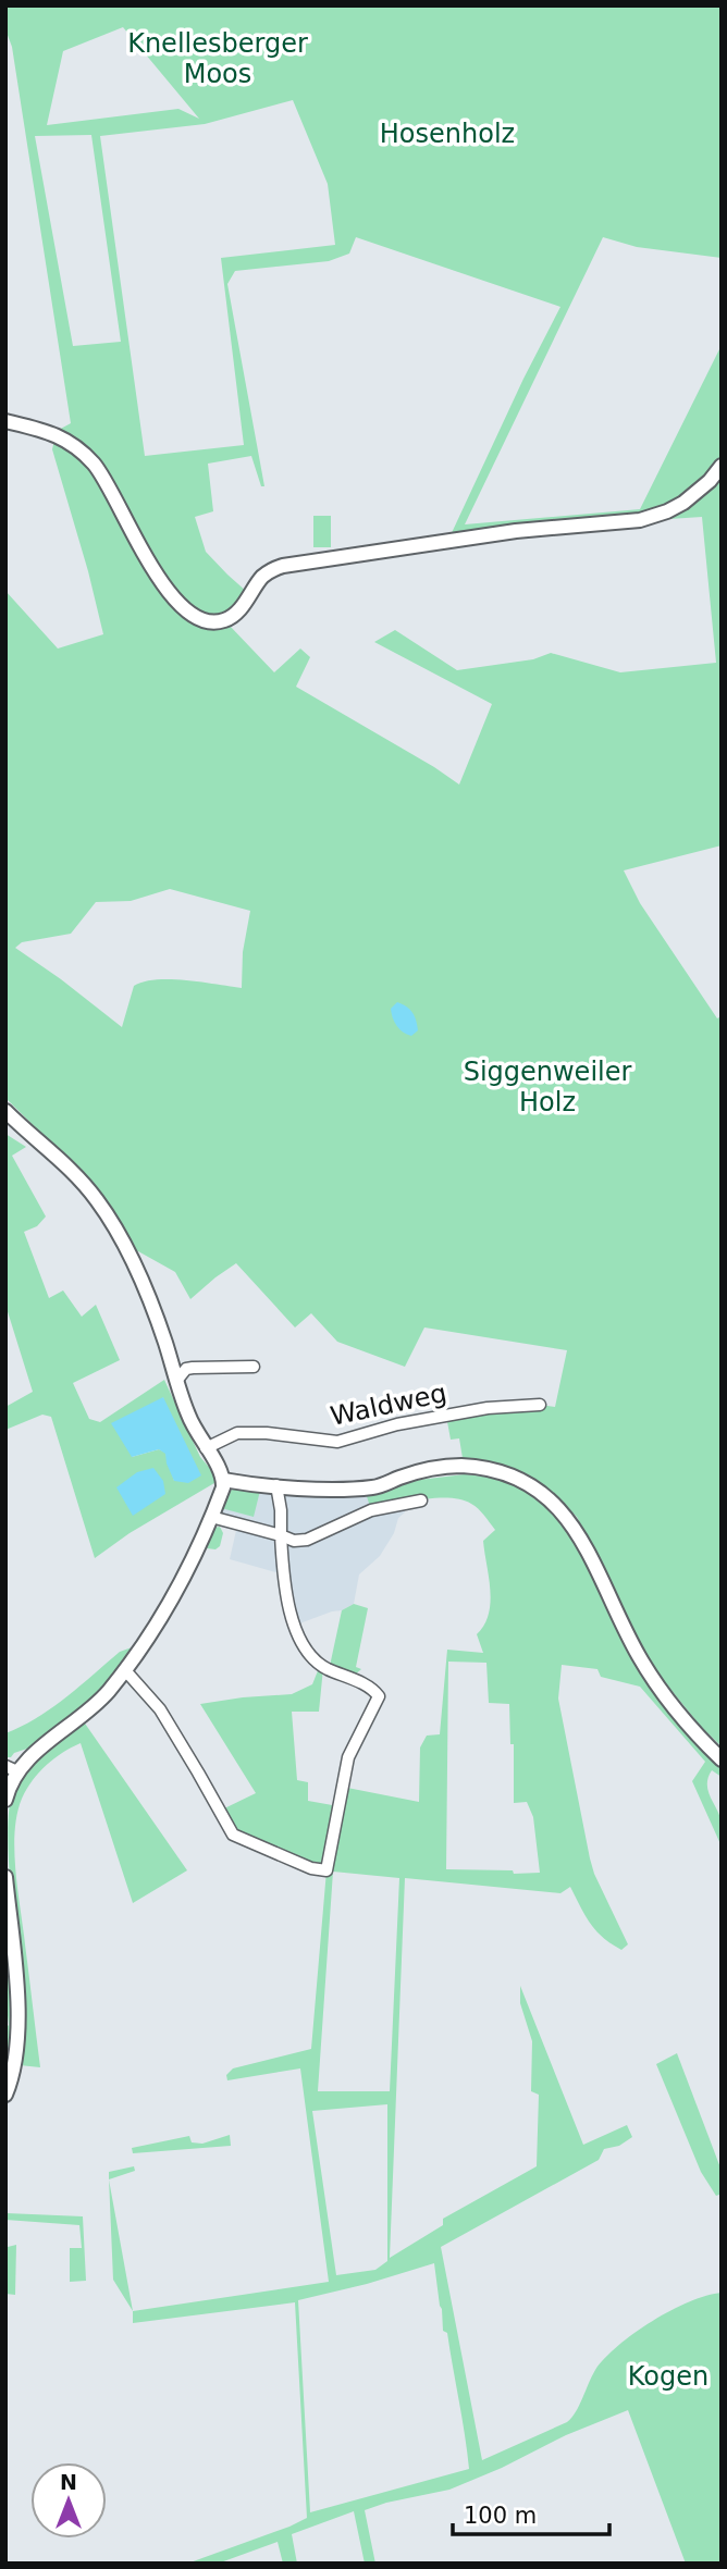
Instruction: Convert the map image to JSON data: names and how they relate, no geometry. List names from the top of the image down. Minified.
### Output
{"streets":{"street":["Waldweg"]},"parks":["Knellesberger Moos","Hosenholz","Siggenweiler Holz","Kogen"],"scale_bar":"100 m","north":"top"}
